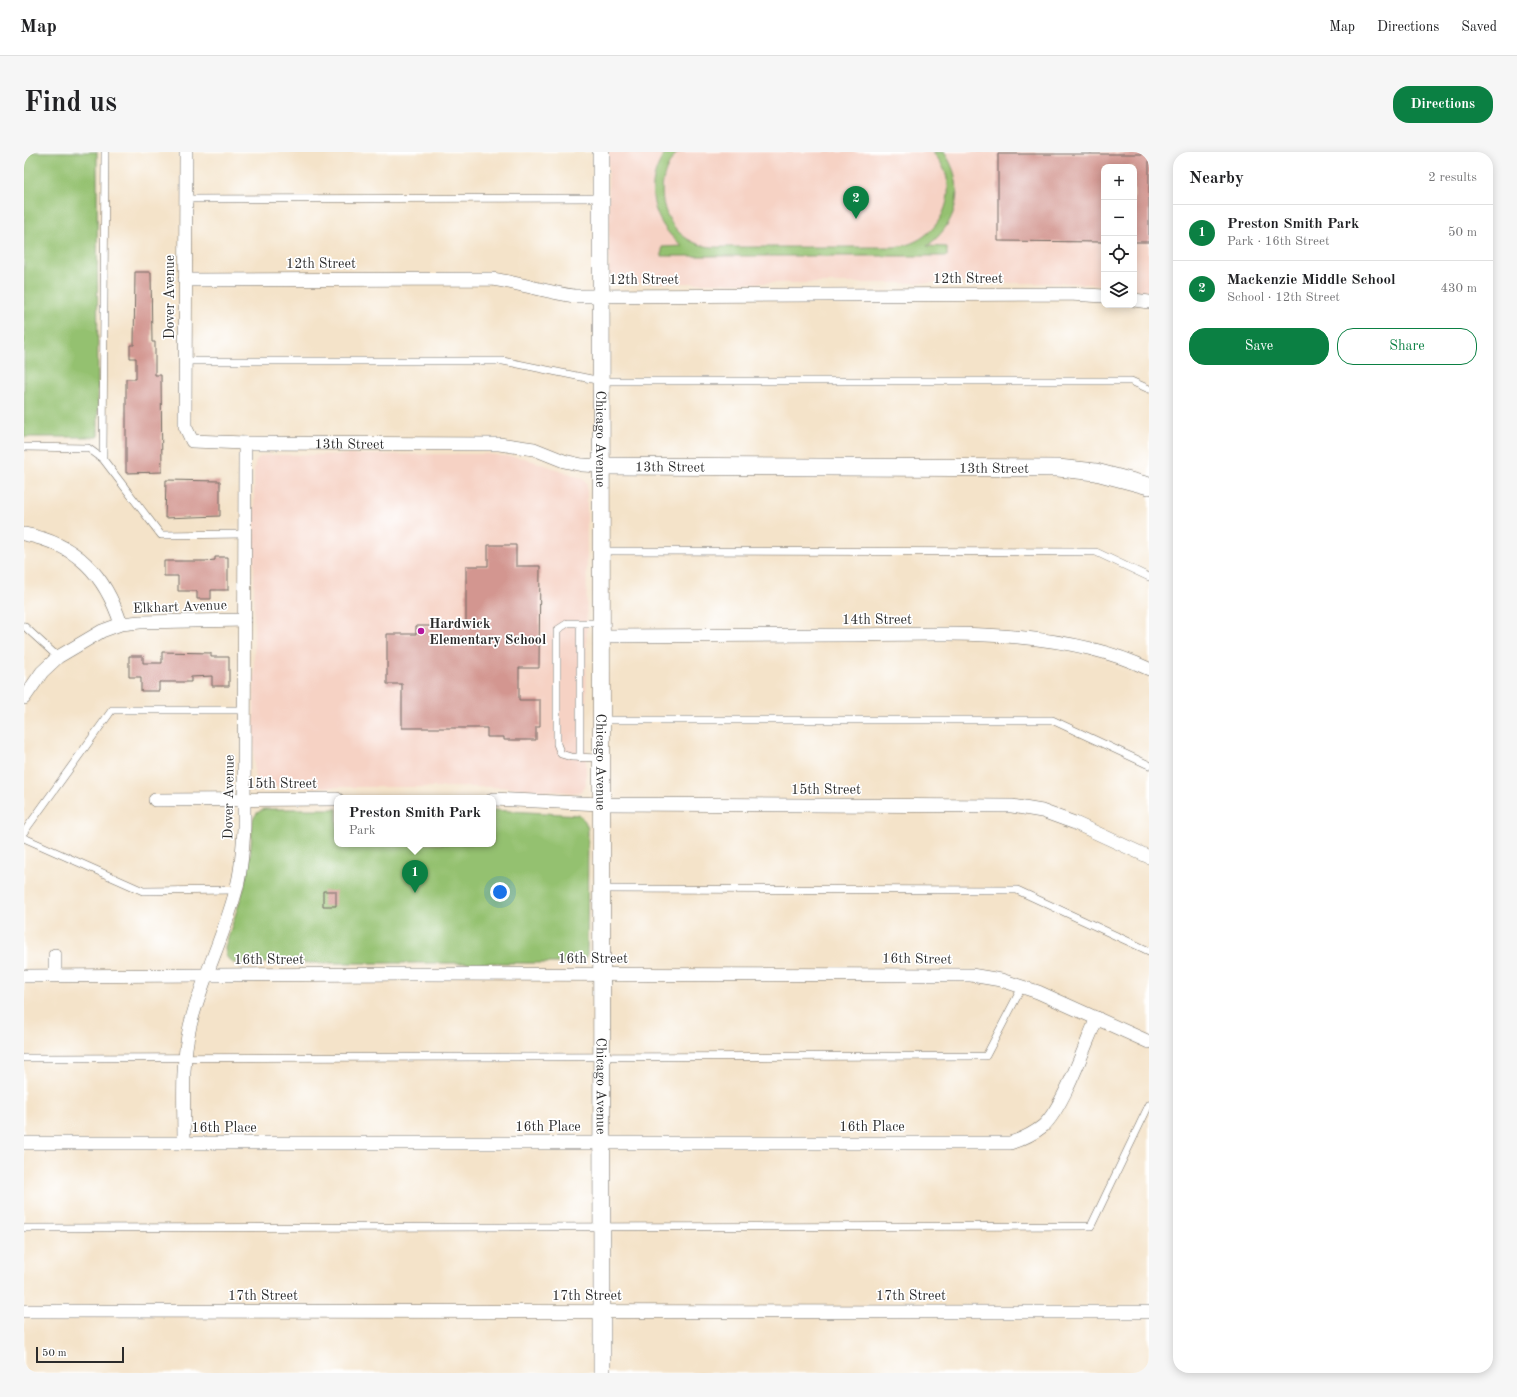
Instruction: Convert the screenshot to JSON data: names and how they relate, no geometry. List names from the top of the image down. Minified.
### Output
{"streets":{"street":["12th Street","Dover Avenue","Chicago Avenue","13th Street","Elkhart Avenue","14th Street","15th Street","16th Street","16th Place","17th Street"]},"crossings":[["12th Street","Dover Avenue"],["12th Street","Chicago Avenue"],["Dover Avenue","13th Street"],["Dover Avenue","Elkhart Avenue"],["Dover Avenue","15th Street"],["Dover Avenue","16th Street"],["Dover Avenue","16th Place"],["Chicago Avenue","13th Street"],["Chicago Avenue","14th Street"],["Chicago Avenue","15th Street"],["Chicago Avenue","16th Street"],["Chicago Avenue","16th Place"],["Chicago Avenue","17th Street"],["16th Street","16th Place"]],"places":["Hardwick Elementary School"],"scale_bar":"50 m","page":{"header":"Map","nav":["Map","Directions","Saved"],"buttons":["Directions",["Save","Share"]],"title":"Find us","heading":["Nearby","2 results"],"map_buttons":["+","−"],"pins":["2","1"],"list":[{"mark":"1","name":"Preston Smith Park","note":"Park · 16th Street","value":"50 m"},{"mark":"2","name":"Mackenzie Middle School","note":"School · 12th Street","value":"430 m"}],"popup":["Preston Smith Park","Park"],"scale":"50 m"}}
